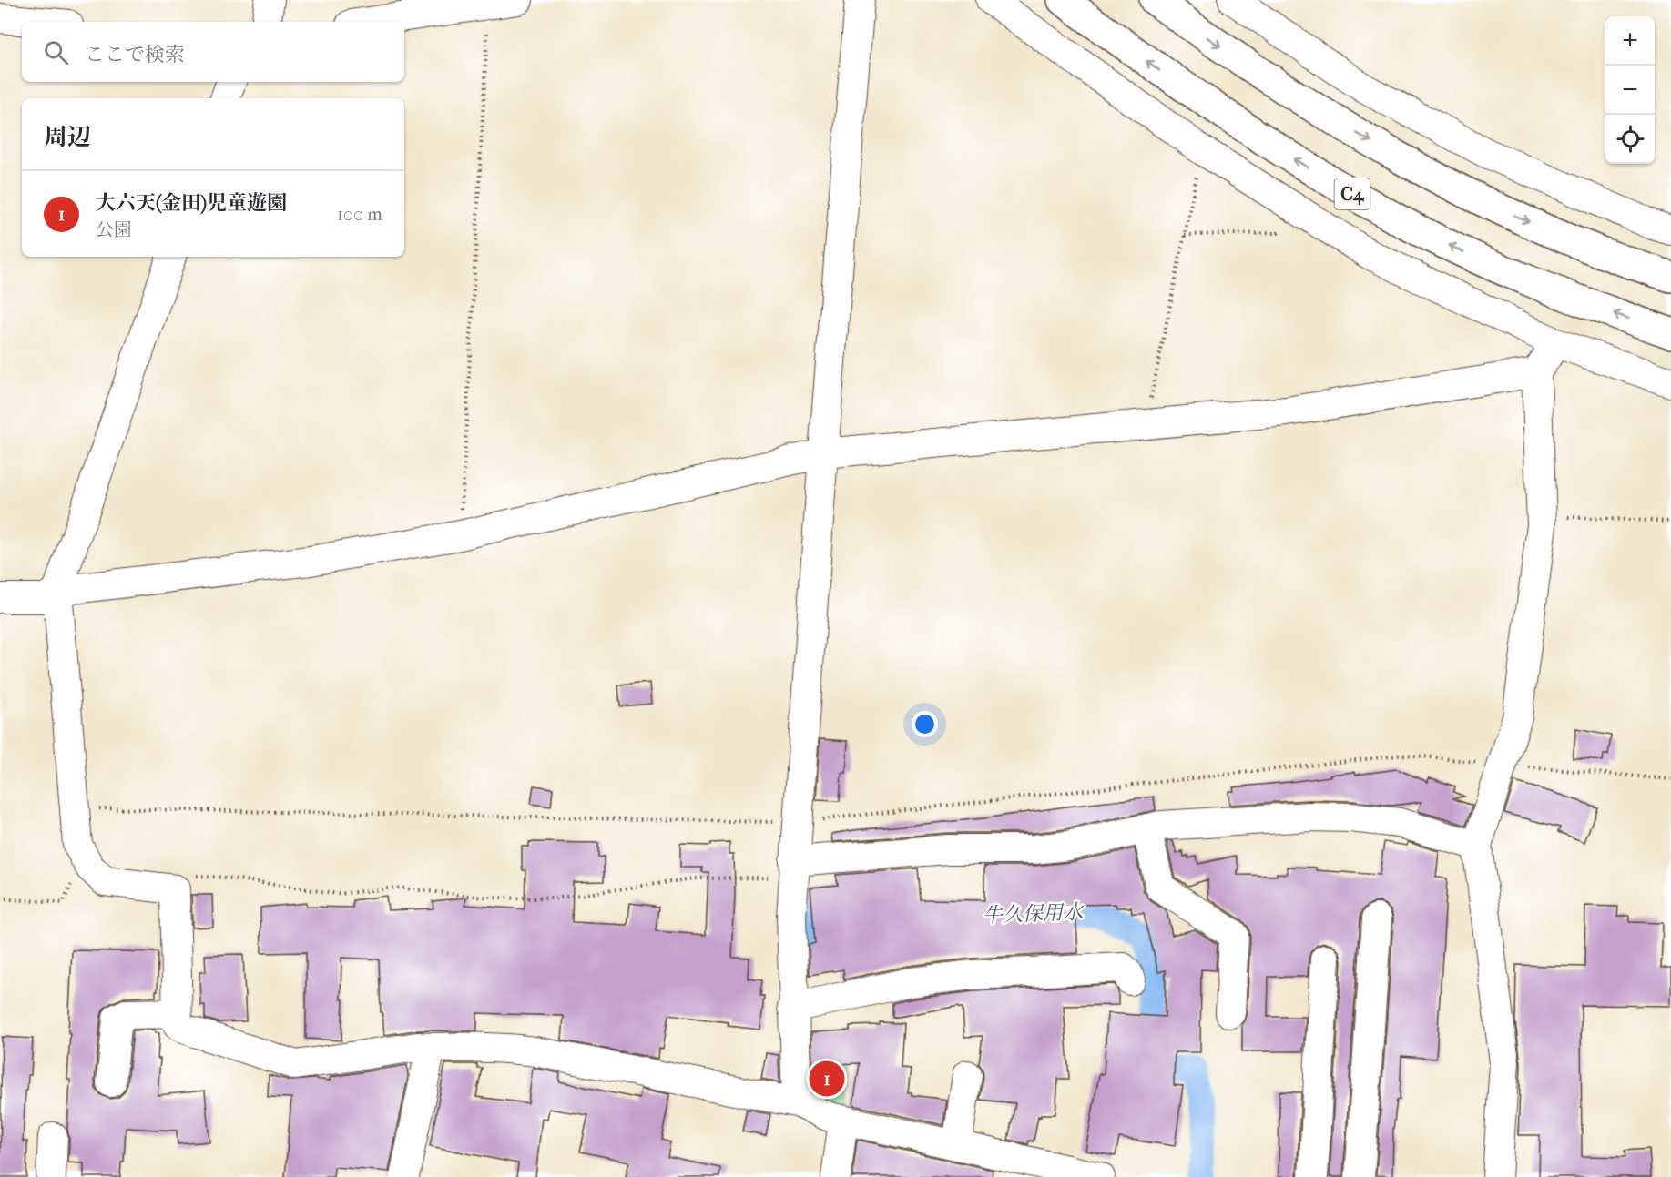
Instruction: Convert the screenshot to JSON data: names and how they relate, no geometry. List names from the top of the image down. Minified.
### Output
{"streets":{"highway":["C4"]},"water":["牛久保用水"],"page":{"map_buttons":["+","−"],"search":"ここで検索","heading":"周辺","list":[{"mark":"1","name":"大六天(金田)児童遊園","note":"公園","value":"100 m"}],"pins":"1"}}
